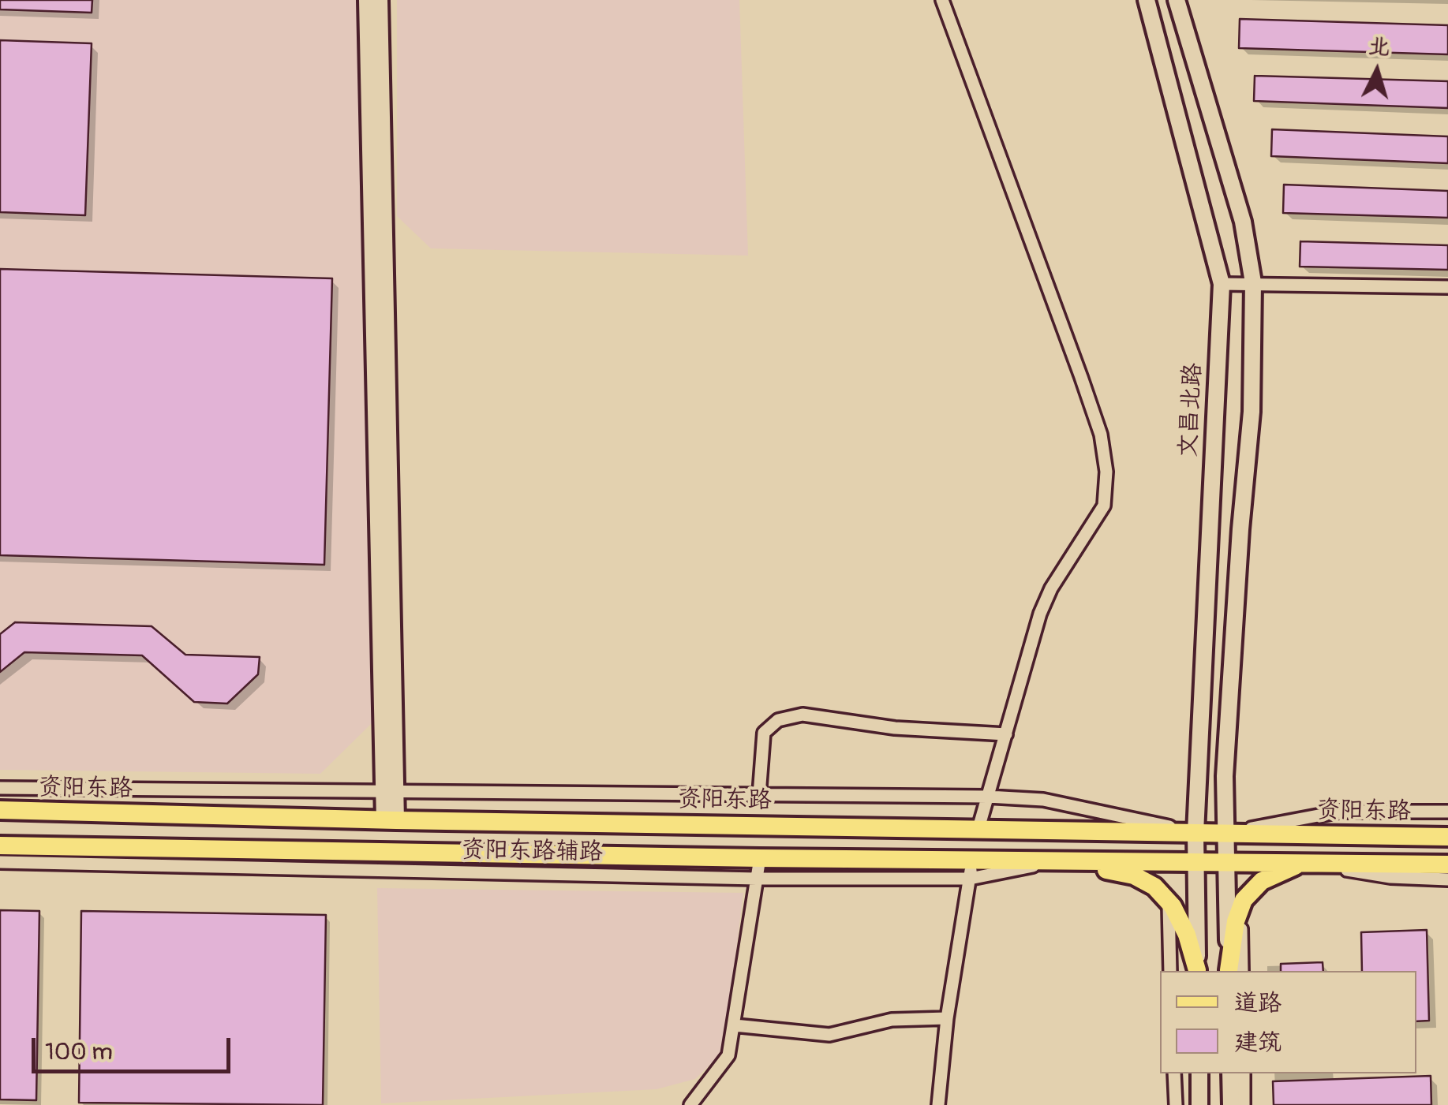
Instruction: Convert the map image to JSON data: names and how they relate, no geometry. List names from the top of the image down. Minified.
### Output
{"streets":{"main road":["文昌北路","资阳东路"],"street":["资阳东路辅路"]},"crossings":[["文昌北路","资阳东路"]],"legend":["道路","建筑"],"scale_bar":"100 m","north":"top"}
